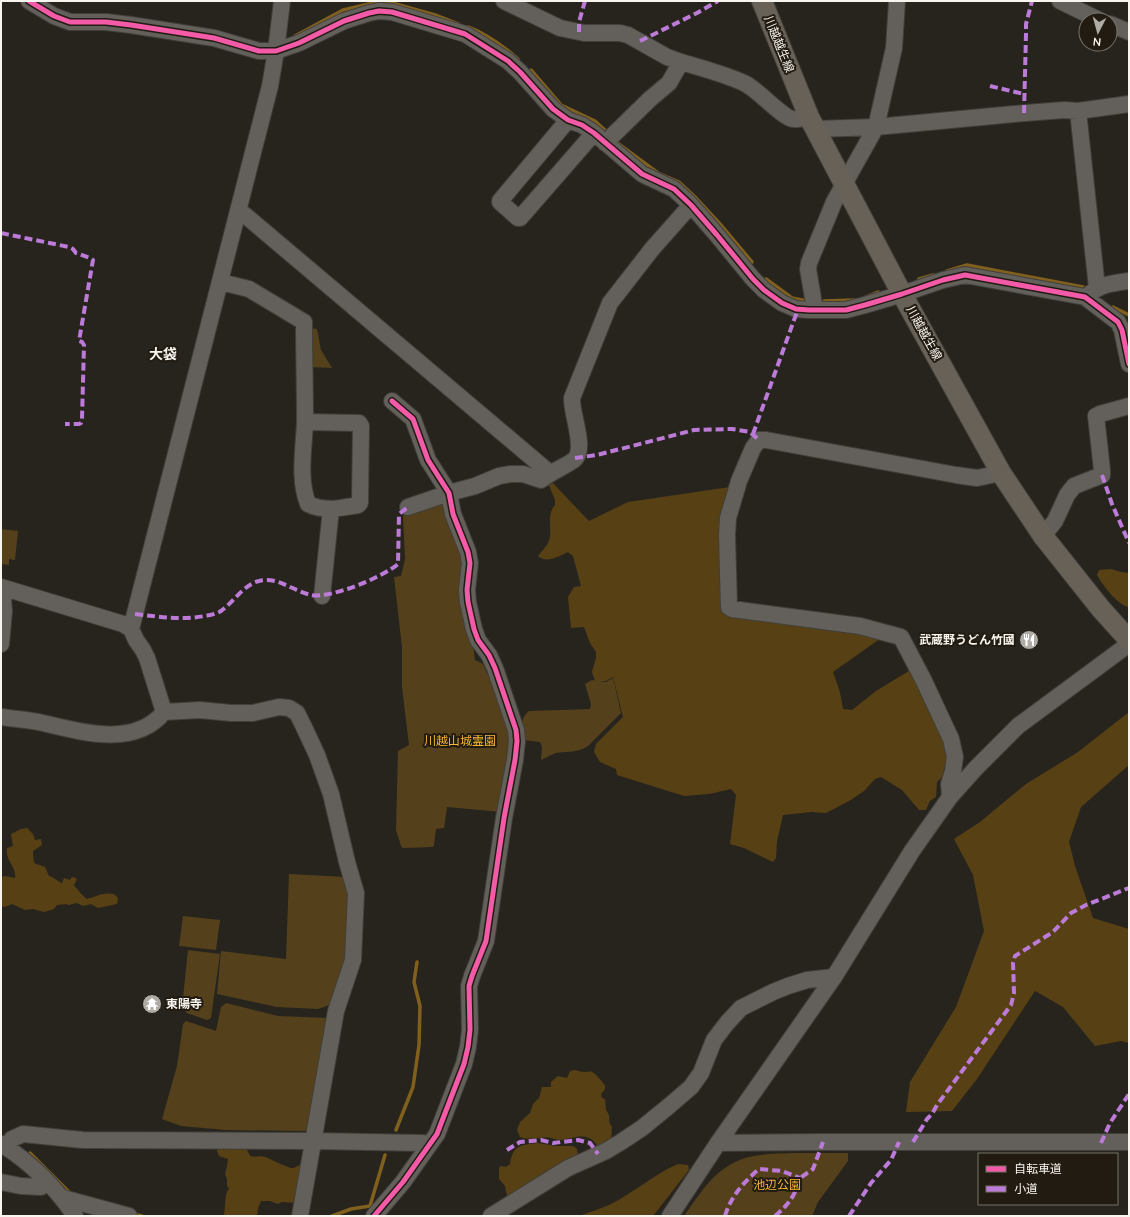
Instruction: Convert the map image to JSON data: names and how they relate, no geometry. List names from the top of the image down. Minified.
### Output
{"streets":{"main road":["川越越生線"]},"districts":["大袋"],"parks":["川越山城霊園","池辺公園"],"places":{"restaurant":["武蔵野うどん竹國"],"temple":["東陽寺"]},"legend":["自転車道","小道"],"north":"bottom"}
